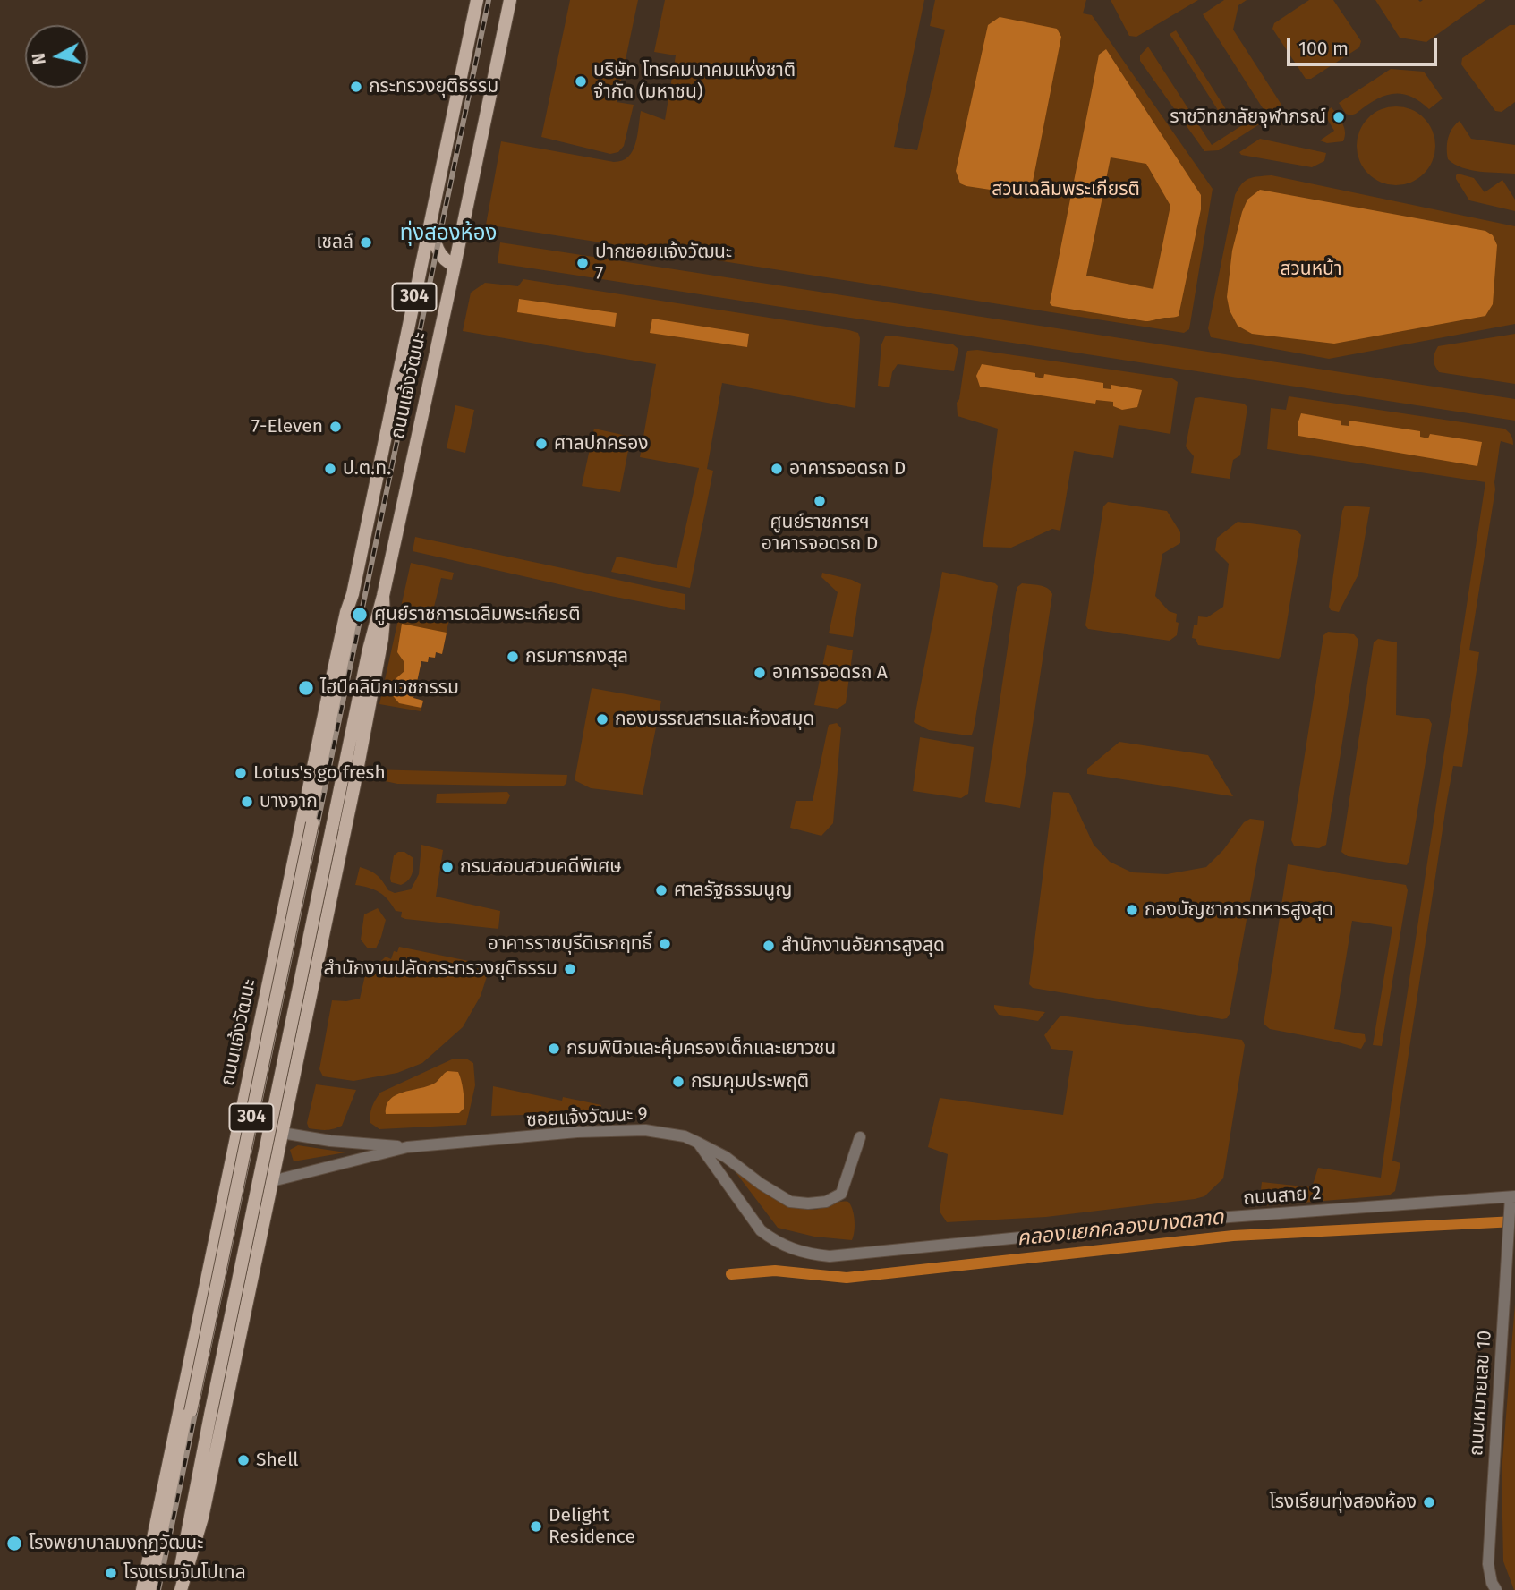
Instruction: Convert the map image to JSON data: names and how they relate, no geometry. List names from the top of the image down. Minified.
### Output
{"streets":{"main road":["304","ถนนแจ้งวัฒนะ"],"street":["ซอยแจ้งวัฒนะ 9","ถนนสาย 2","ถนนหมายเลข 10"]},"crossings":[["ถนนแจ้งวัฒนะ","ซอยแจ้งวัฒนะ 9"],["ซอยแจ้งวัฒนะ 9","ถนนสาย 2"],["ถนนสาย 2","ถนนหมายเลข 10"]],"districts":["ทุ่งสองห้อง"],"water":["คลองแยกคลองบางตลาด"],"parks":["สวนเฉลิมพระเกียรติ","สวนหน้า"],"places":["บริษัท โทรคมนาคมแห่งชาติ จำกัด (มหาชน)","กระทรวงยุติธรรม","ราชวิทยาลัยจุฬาภรณ์","เชลล์","ปากซอยแจ้งวัฒนะ 7","7-Eleven","ศาลปกครอง","ป.ต.ท.","อาคารจอดรถ D","ศูนย์ราชการฯ อาคารจอดรถ D","ศูนย์ราชการเฉลิมพระเกียรติ","กรมการกงสุล","อาคารจอดรถ A","ไฮป์คลินิกเวชกรรม","กองบรรณสารและห้องสมุด","Lotus's go fresh","บางจาก","กรมสอบสวนคดีพิเศษ","ศาลรัฐธรรมนูญ","กองบัญชาการทหารสูงสุด","อาคารราชบุรีดิเรกฤทธิ์","สำนักงานอัยการสูงสุด","สำนักงานปลัดกระทรวงยุติธรรม","กรมพินิจและคุ้มครองเด็กและเยาวชน","กรมคุมประพฤติ","Shell","โรงเรียนทุ่งสองห้อง","Delight Residence","โรงพยาบาลมงกุฎวัฒนะ","โรงแรมจัมโปเทล"],"scale_bar":"100 m","north":"left"}
